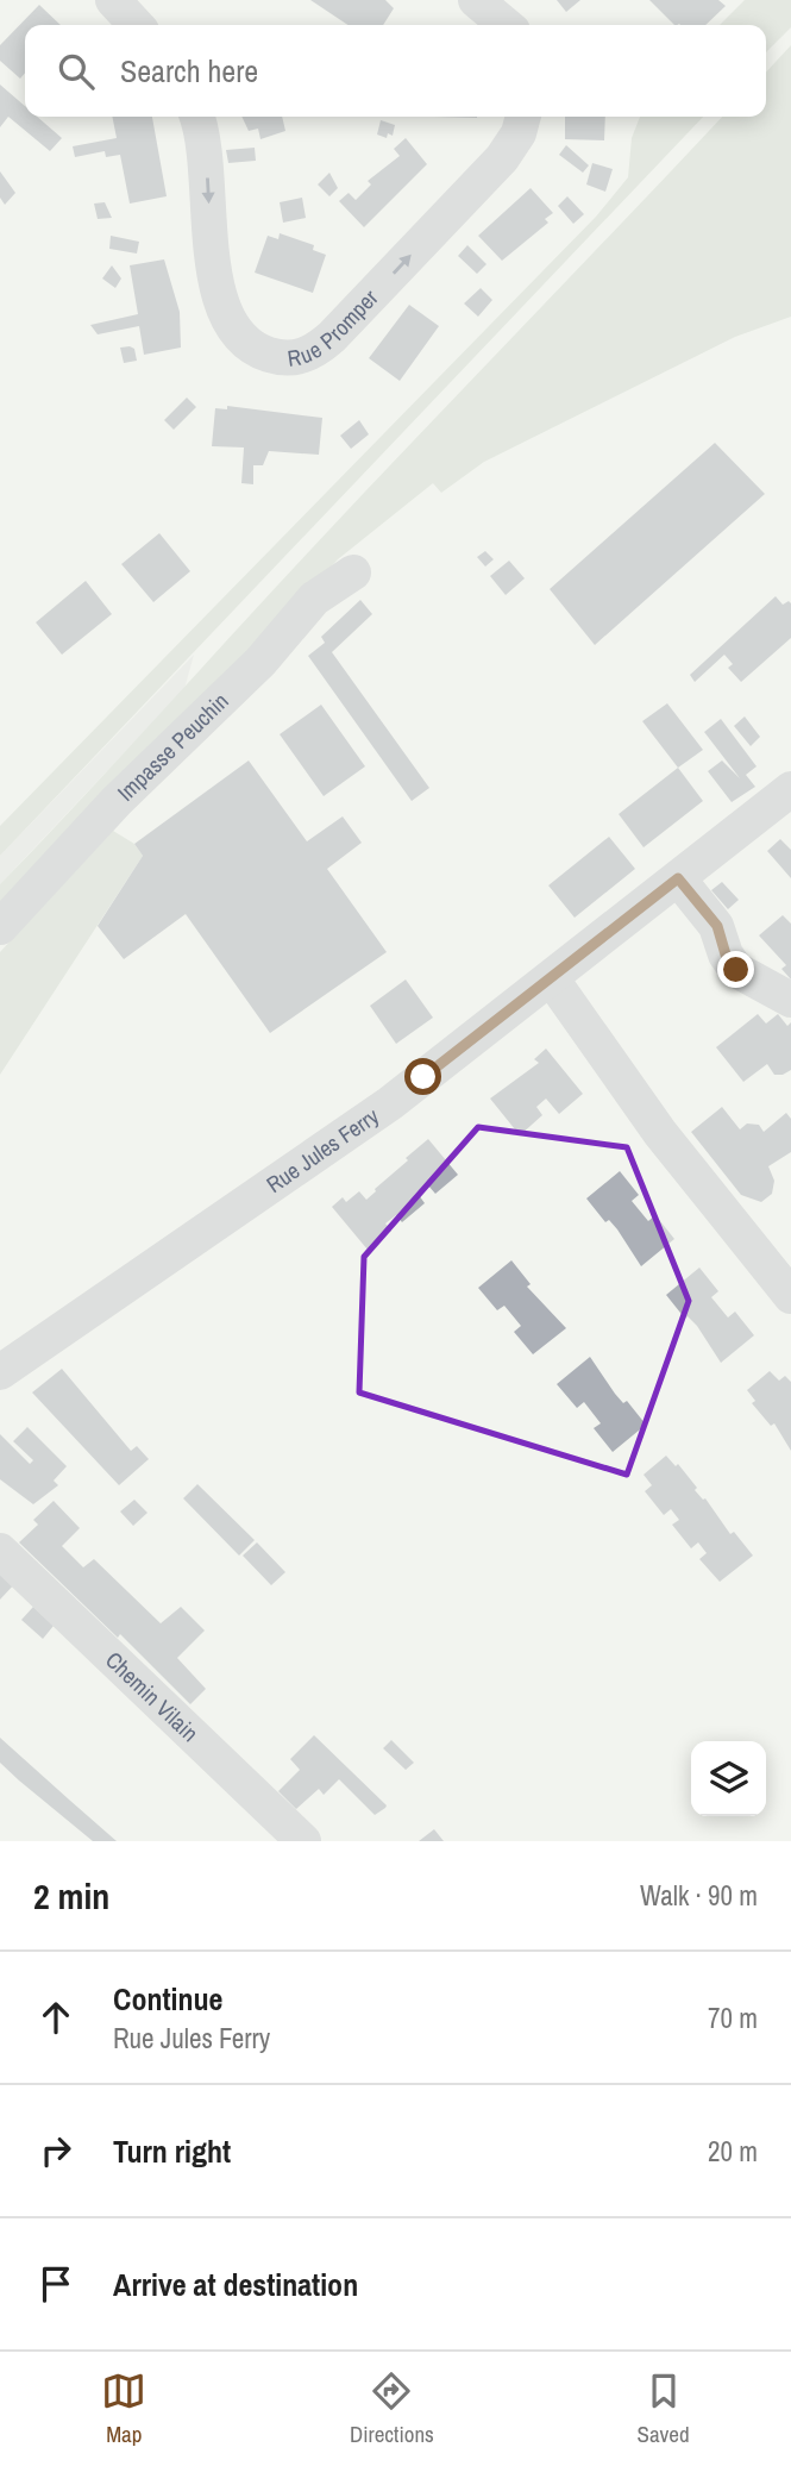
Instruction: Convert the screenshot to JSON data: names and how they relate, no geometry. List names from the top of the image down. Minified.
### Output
{"streets":{"street":["Rue Promper","Impasse Peuchin","Rue Jules Ferry","Chemin Vilain"]},"page":{"search":"Search here","heading":["2 min","Walk · 90 m"],"list":[["Continue","Rue Jules Ferry","70 m"],["Turn right","20 m"],"Arrive at destination"],"nav":["Map","Directions","Saved"]}}
